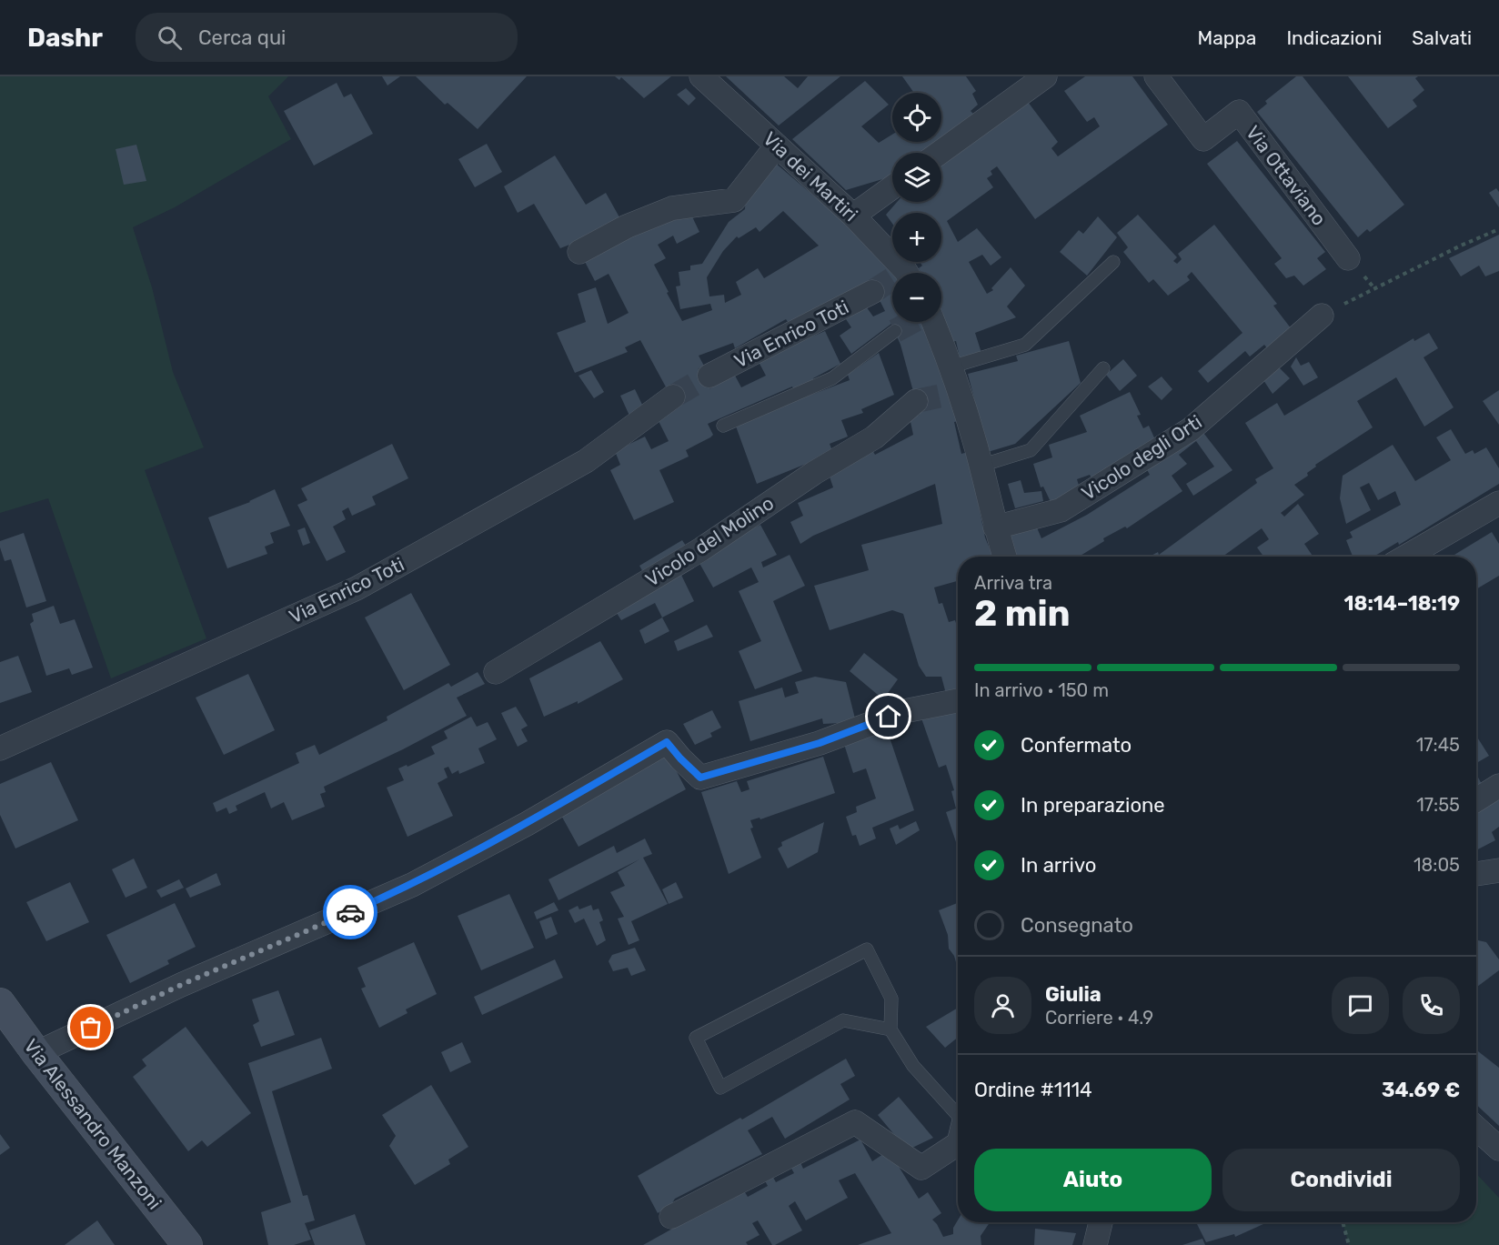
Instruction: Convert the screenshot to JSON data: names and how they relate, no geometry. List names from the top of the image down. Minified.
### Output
{"streets":{"street":["Via Ottaviano","Via dei Martiri","Via Enrico Toti","Vicolo degli Orti","Vicolo del Molino","Via Alessandro Manzoni"]},"page":{"header":"Dashr","search":"Cerca qui","nav":["Mappa","Indicazioni","Salvati"],"map_buttons":["+","−"],"heading":["2 min","Arriva tra","18:14–18:19"],"panel":["Giulia","Corriere · 4.9","Ordine #1114","34.69 €"],"bar":"In arrivo · 150 m","list":[["Confermato","17:45"],["In preparazione","17:55"],["In arrivo","18:05"],"Consegnato"],"buttons":["Aiuto","Condividi"]}}
